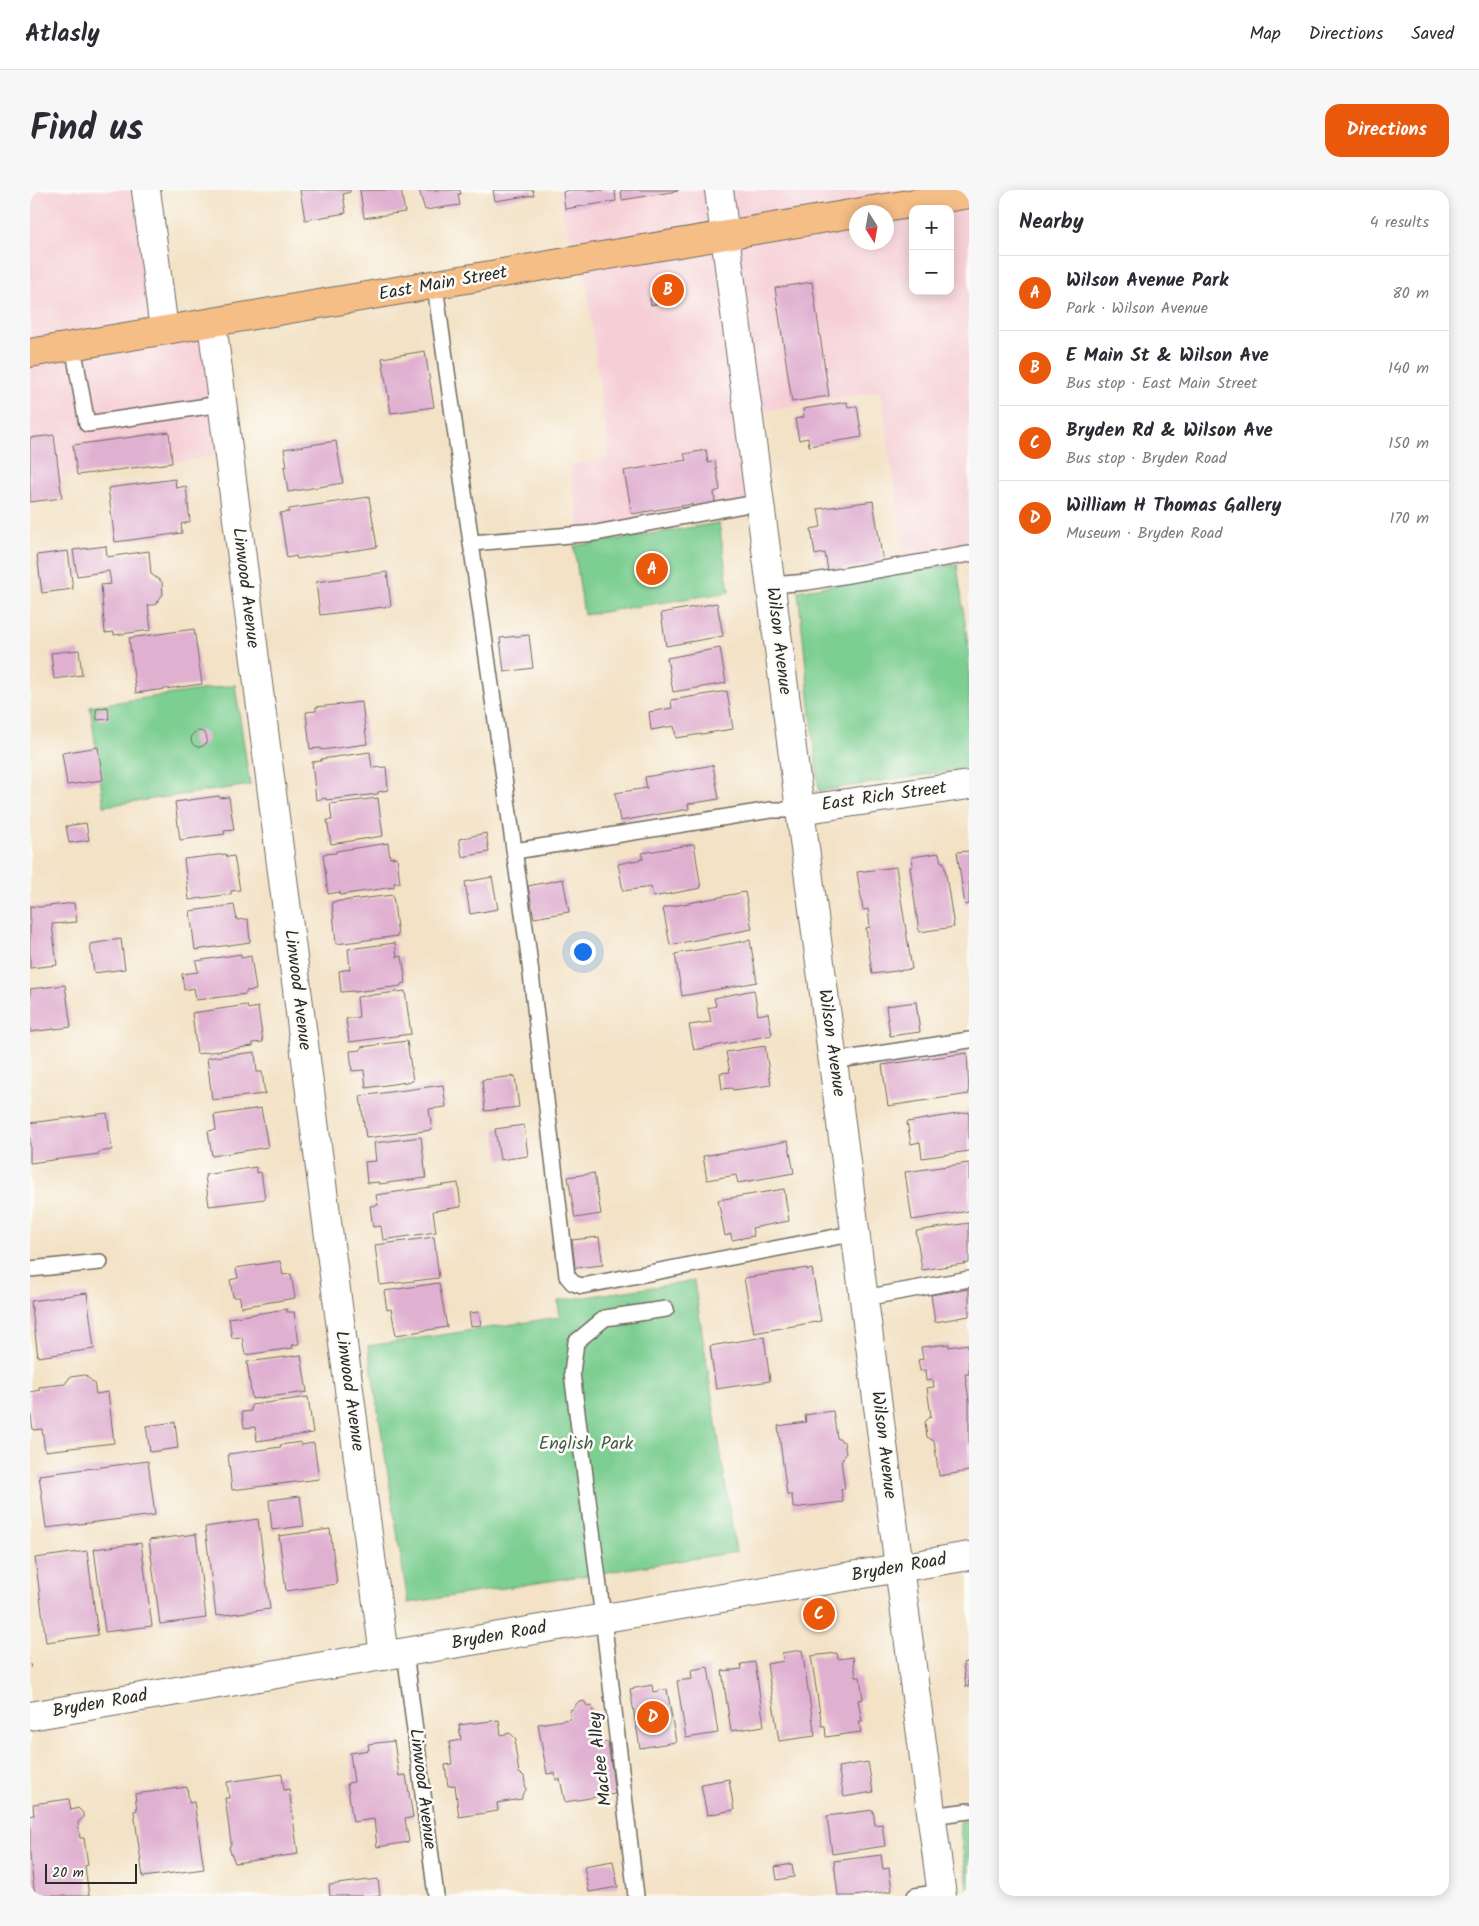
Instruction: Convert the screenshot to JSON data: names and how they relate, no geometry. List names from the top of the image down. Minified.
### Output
{"streets":{"main road":["East Main Street"],"street":["Linwood Avenue","Wilson Avenue","East Rich Street","Bryden Road"],"lane":["Maclee Alley"]},"crossings":[["East Main Street","Linwood Avenue"],["East Main Street","Wilson Avenue"],["Linwood Avenue","Bryden Road"],["Wilson Avenue","East Rich Street"],["Wilson Avenue","Bryden Road"],["Bryden Road","Maclee Alley"]],"parks":["English Park"],"scale_bar":"20 m","north":"bottom","page":{"header":"Atlasly","nav":["Map","Directions","Saved"],"title":"Find us","buttons":"Directions","heading":["Nearby","4 results"],"map_buttons":["+","−"],"list":[{"mark":"A","name":"Wilson Avenue Park","note":"Park · Wilson Avenue","value":"80 m"},{"mark":"B","name":"E Main St & Wilson Ave","note":"Bus stop · East Main Street","value":"140 m"},{"mark":"C","name":"Bryden Rd & Wilson Ave","note":"Bus stop · Bryden Road","value":"150 m"},{"mark":"D","name":"William H Thomas Gallery","note":"Museum · Bryden Road","value":"170 m"}],"pins":["B","A","C","D"],"scale":"20 m"}}
